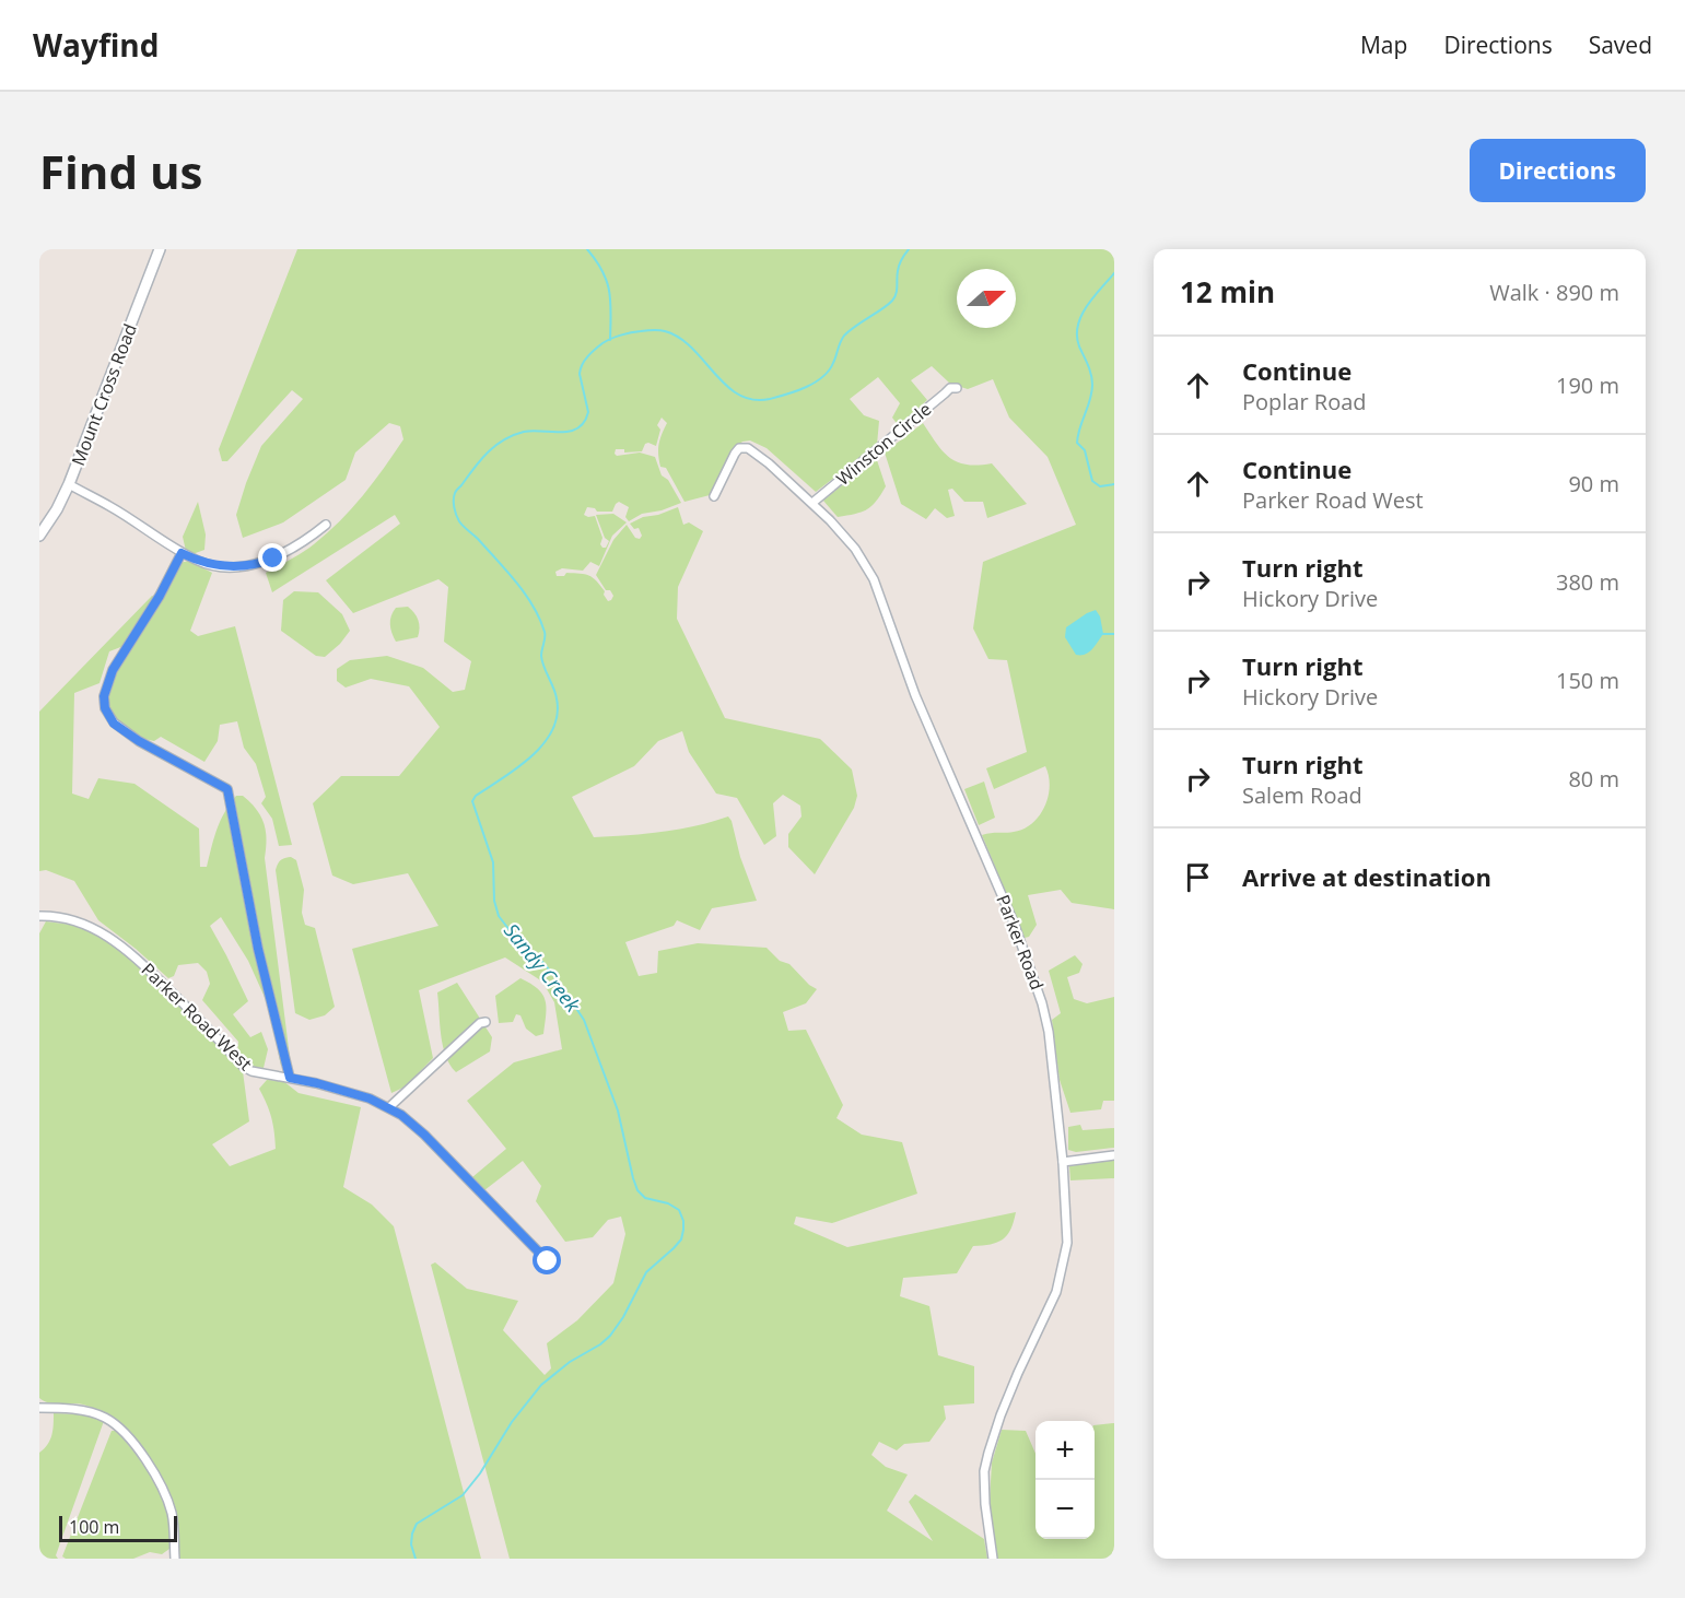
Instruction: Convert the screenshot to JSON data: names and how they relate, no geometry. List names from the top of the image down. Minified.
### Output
{"streets":{"main road":["Mount Cross Road"],"street":["Winston Circle","Parker Road","Parker Road West"]},"crossings":[["Winston Circle","Parker Road"]],"water":["Sandy Creek"],"scale_bar":"100 m","north":"right","page":{"header":"Wayfind","nav":["Map","Directions","Saved"],"buttons":"Directions","title":"Find us","heading":["12 min","Walk · 890 m"],"list":[["Continue","Poplar Road","190 m"],["Continue","Parker Road West","90 m"],["Turn right","Hickory Drive","380 m"],["Turn right","Hickory Drive","150 m"],["Turn right","Salem Road","80 m"],"Arrive at destination"],"map_buttons":["+","−"],"scale":"100 m"}}
